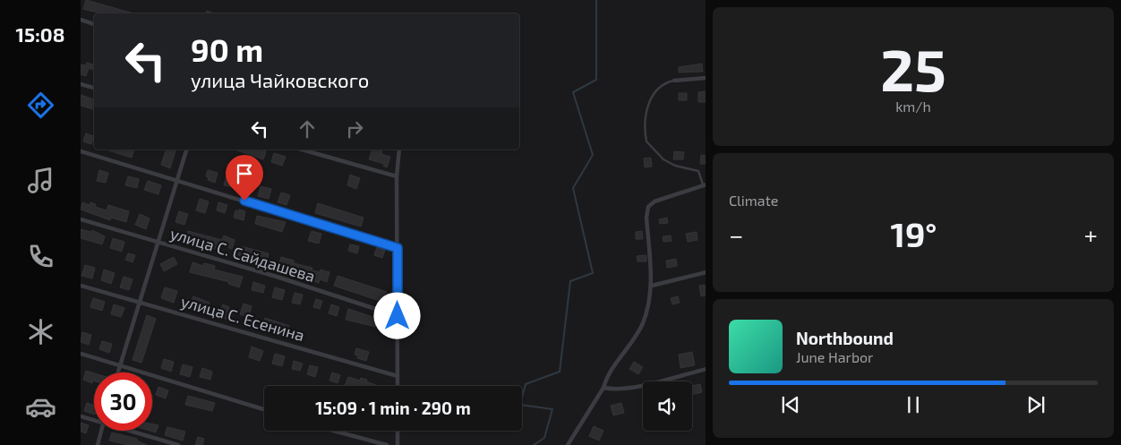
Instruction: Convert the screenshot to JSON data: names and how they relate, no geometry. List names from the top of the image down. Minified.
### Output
{"streets":{"street":["улица С. Сайдашева","улица С. Есенина"]},"page":{"tabs":"15:08","tile":[["25","km/h"],"Climate"],"turn":["90 m","улица Чайковского"],"heat":["−","19°","+"],"song":["Northbound","June Harbor"],"limit":"30","trip":"15:09 · 1 min · 290 m"}}
